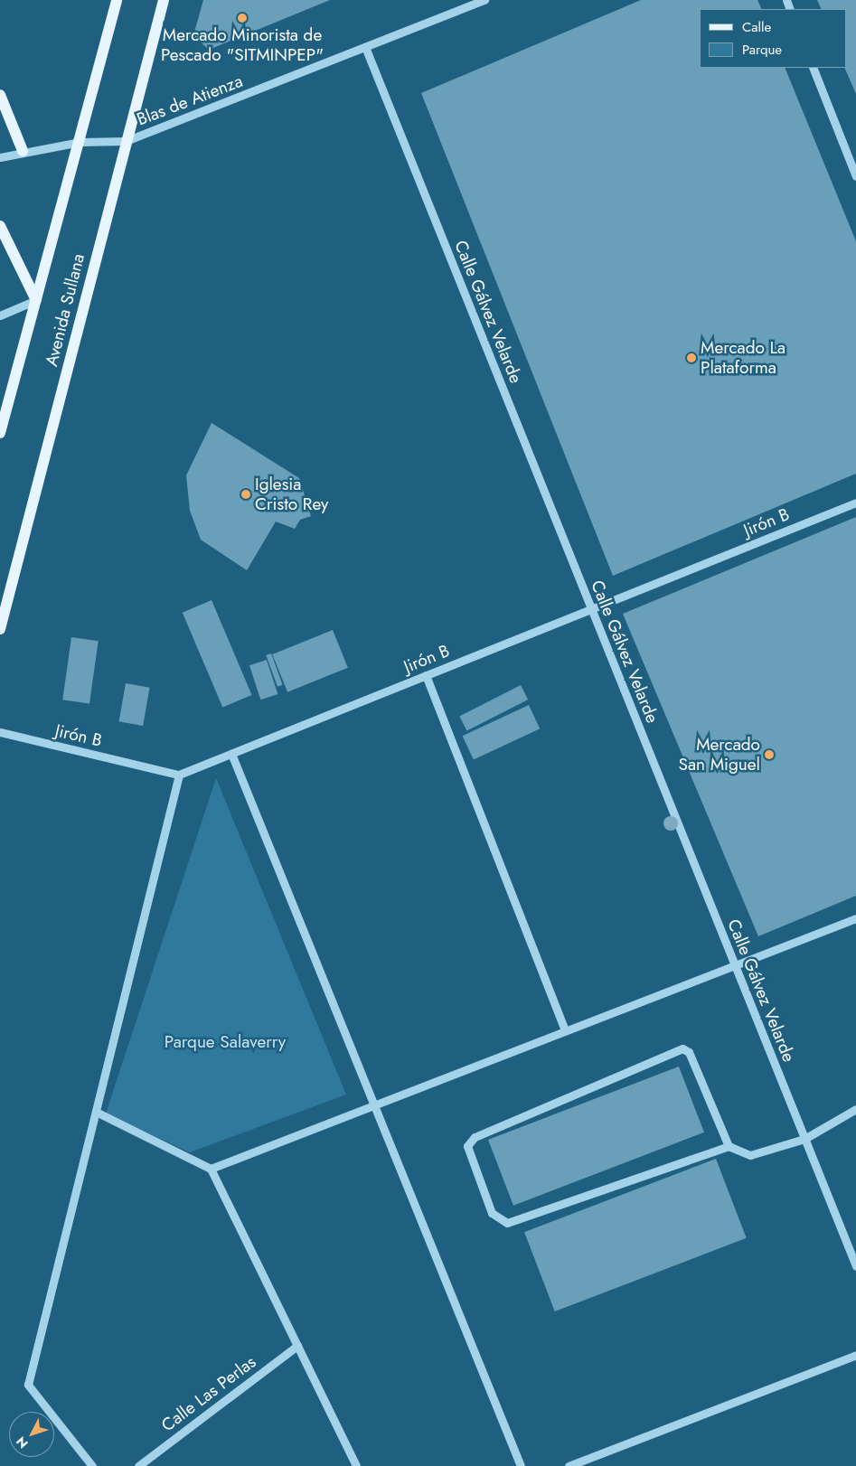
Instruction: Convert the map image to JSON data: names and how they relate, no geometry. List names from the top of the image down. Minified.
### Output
{"streets":{"main road":["Avenida Sullana"],"street":["Blas de Atienza","Calle Gálvez Velarde","Jirón B","Calle Las Perlas"]},"crossings":[["Blas de Atienza","Avenida Sullana"],["Blas de Atienza","Calle Gálvez Velarde"],["Calle Gálvez Velarde","Jirón B"]],"parks":["Parque Salaverry"],"places":["Mercado Minorista de Pescado \"SITMINPEP\"","Mercado La Plataforma","Iglesia Cristo Rey","Mercado San Miguel"],"legend":["Calle","Parque"],"north":"bottom left"}
